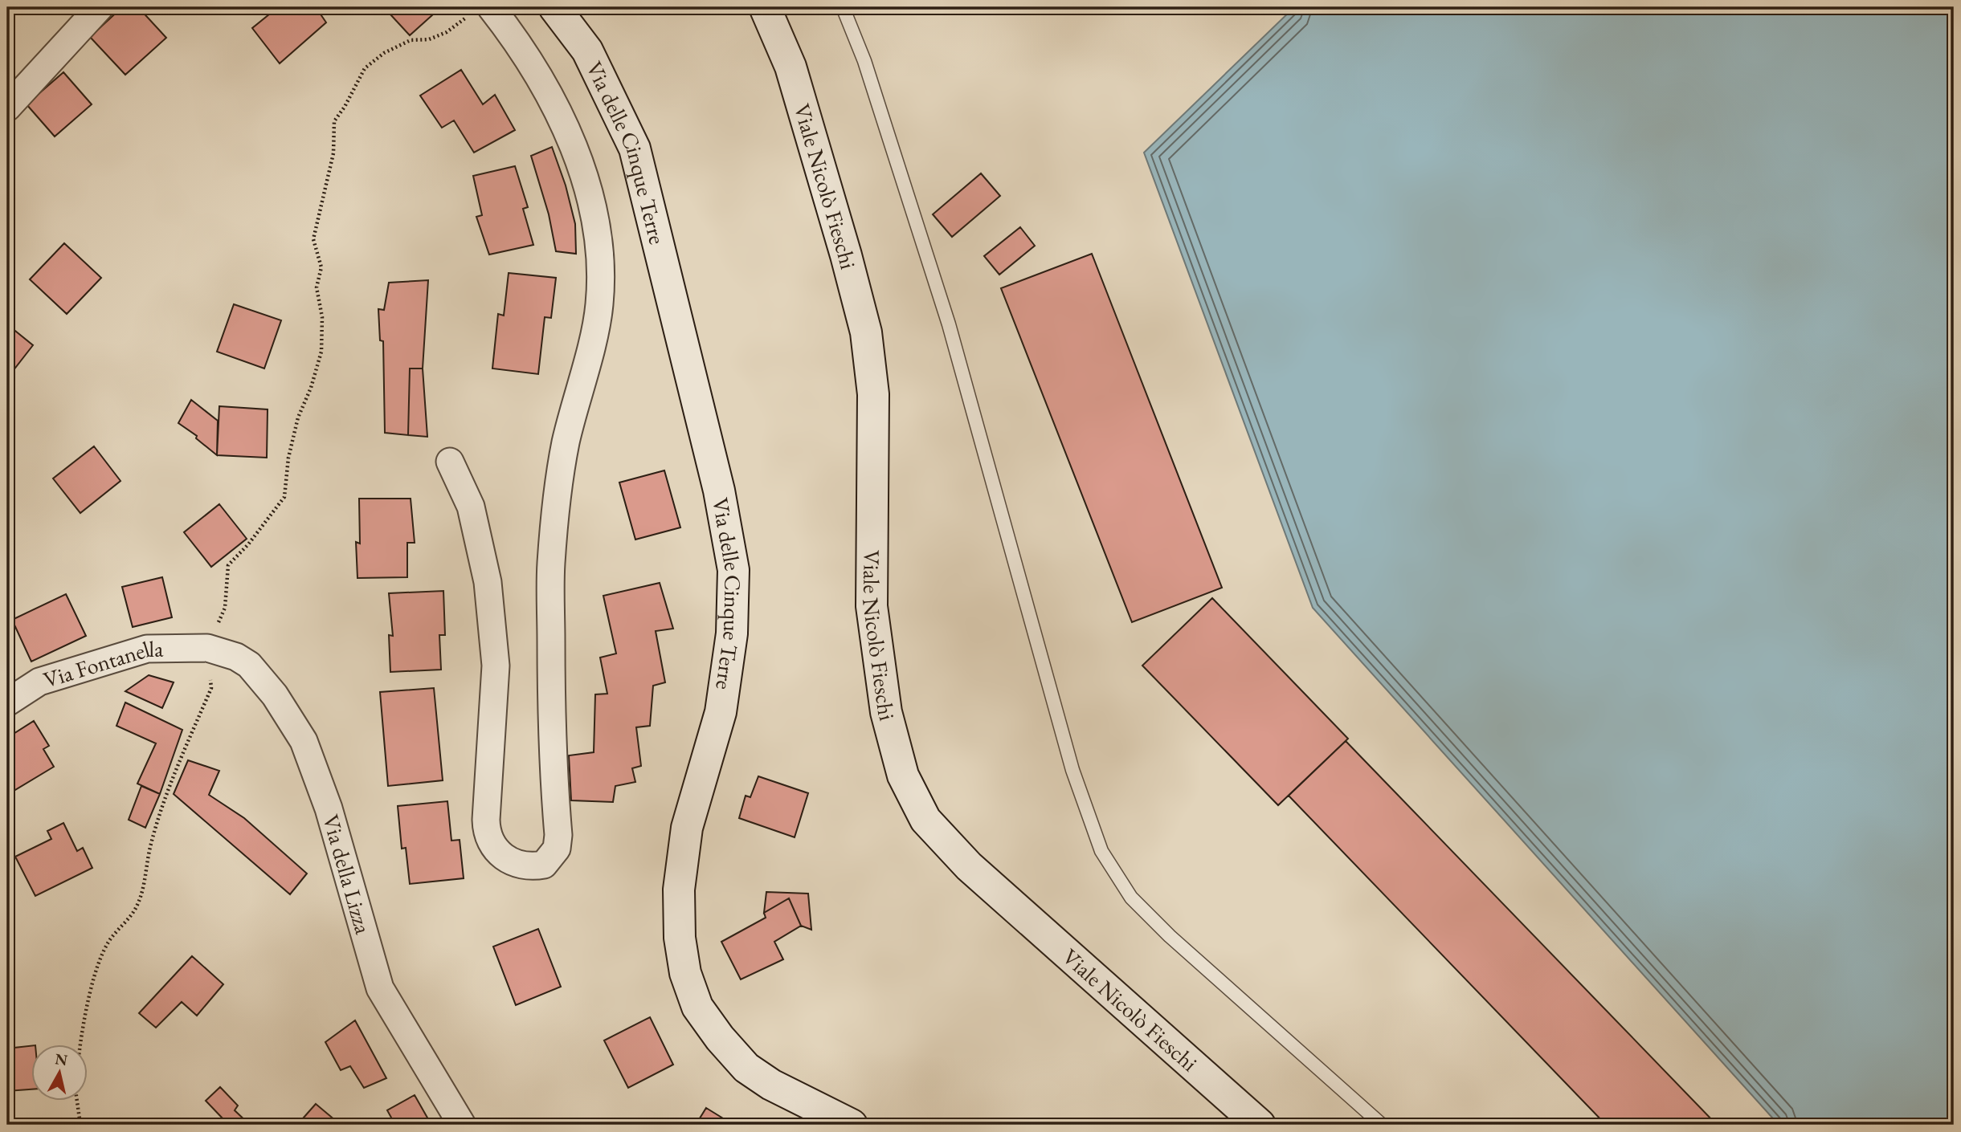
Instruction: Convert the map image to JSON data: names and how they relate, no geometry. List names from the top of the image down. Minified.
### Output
{"streets":{"main road":["Via delle Cinque Terre","Viale Nicolò Fieschi"],"street":["Via Fontanella","Via della Lizza"]},"crossings":[["Via Fontanella","Via della Lizza"]],"north":"top"}
